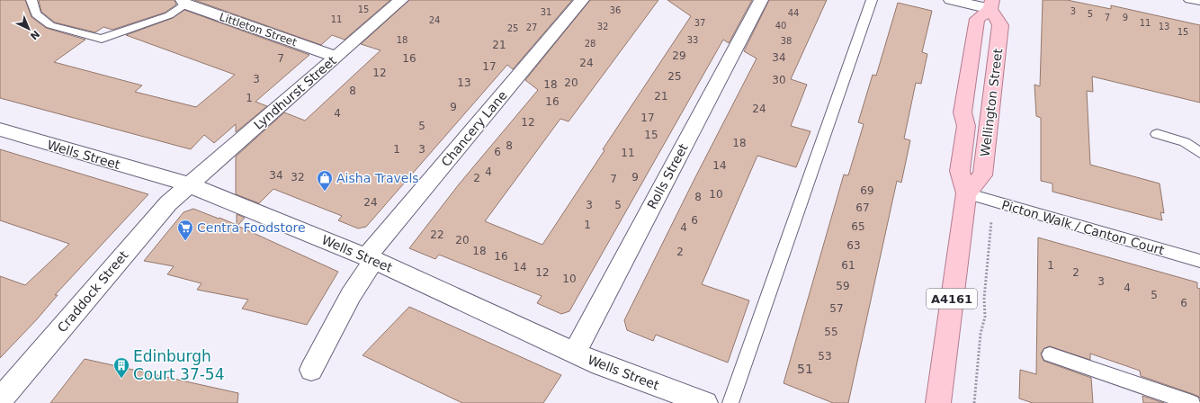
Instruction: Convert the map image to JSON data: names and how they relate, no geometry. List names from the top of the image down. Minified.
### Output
{"streets":{"main road":["Wellington Street","A4161"],"street":["Littleton Street","Lyndhurst Street","Chancery Lane","Wells Street","Rolls Street","Craddock Street"],"lane":["Picton Walk / Canton Court"]},"crossings":[["Littleton Street","Lyndhurst Street"],["Lyndhurst Street","Wells Street"],["Lyndhurst Street","Craddock Street"],["Wellington Street","Picton Walk / Canton Court"],["Chancery Lane","Wells Street"],["Wells Street","Rolls Street"],["Wells Street","Craddock Street"]],"places":{"shop":["Aisha Travels"],"supermarket":["Centra Foodstore"],"building":["Edinburgh Court 37-54"]},"house_numbers":["15","36","3","31","44","5","7","9","11","24","37","11","40","32","13","27","25","15","18","33","38","28","21","29","34","7","16","24","17","12","25","3","30","13","20","18","8","21","1","16","9","24","4","17","12","5","15","18","8","1","3","6","11","14","4","34","32","9","2","7","69","10","8","24","3","5","67","6","1","65","4","22","20","63","18","2","16","61","1","14","12","2","10","3","59","4","5","6","57","55","53","51"],"north":"bottom right"}
